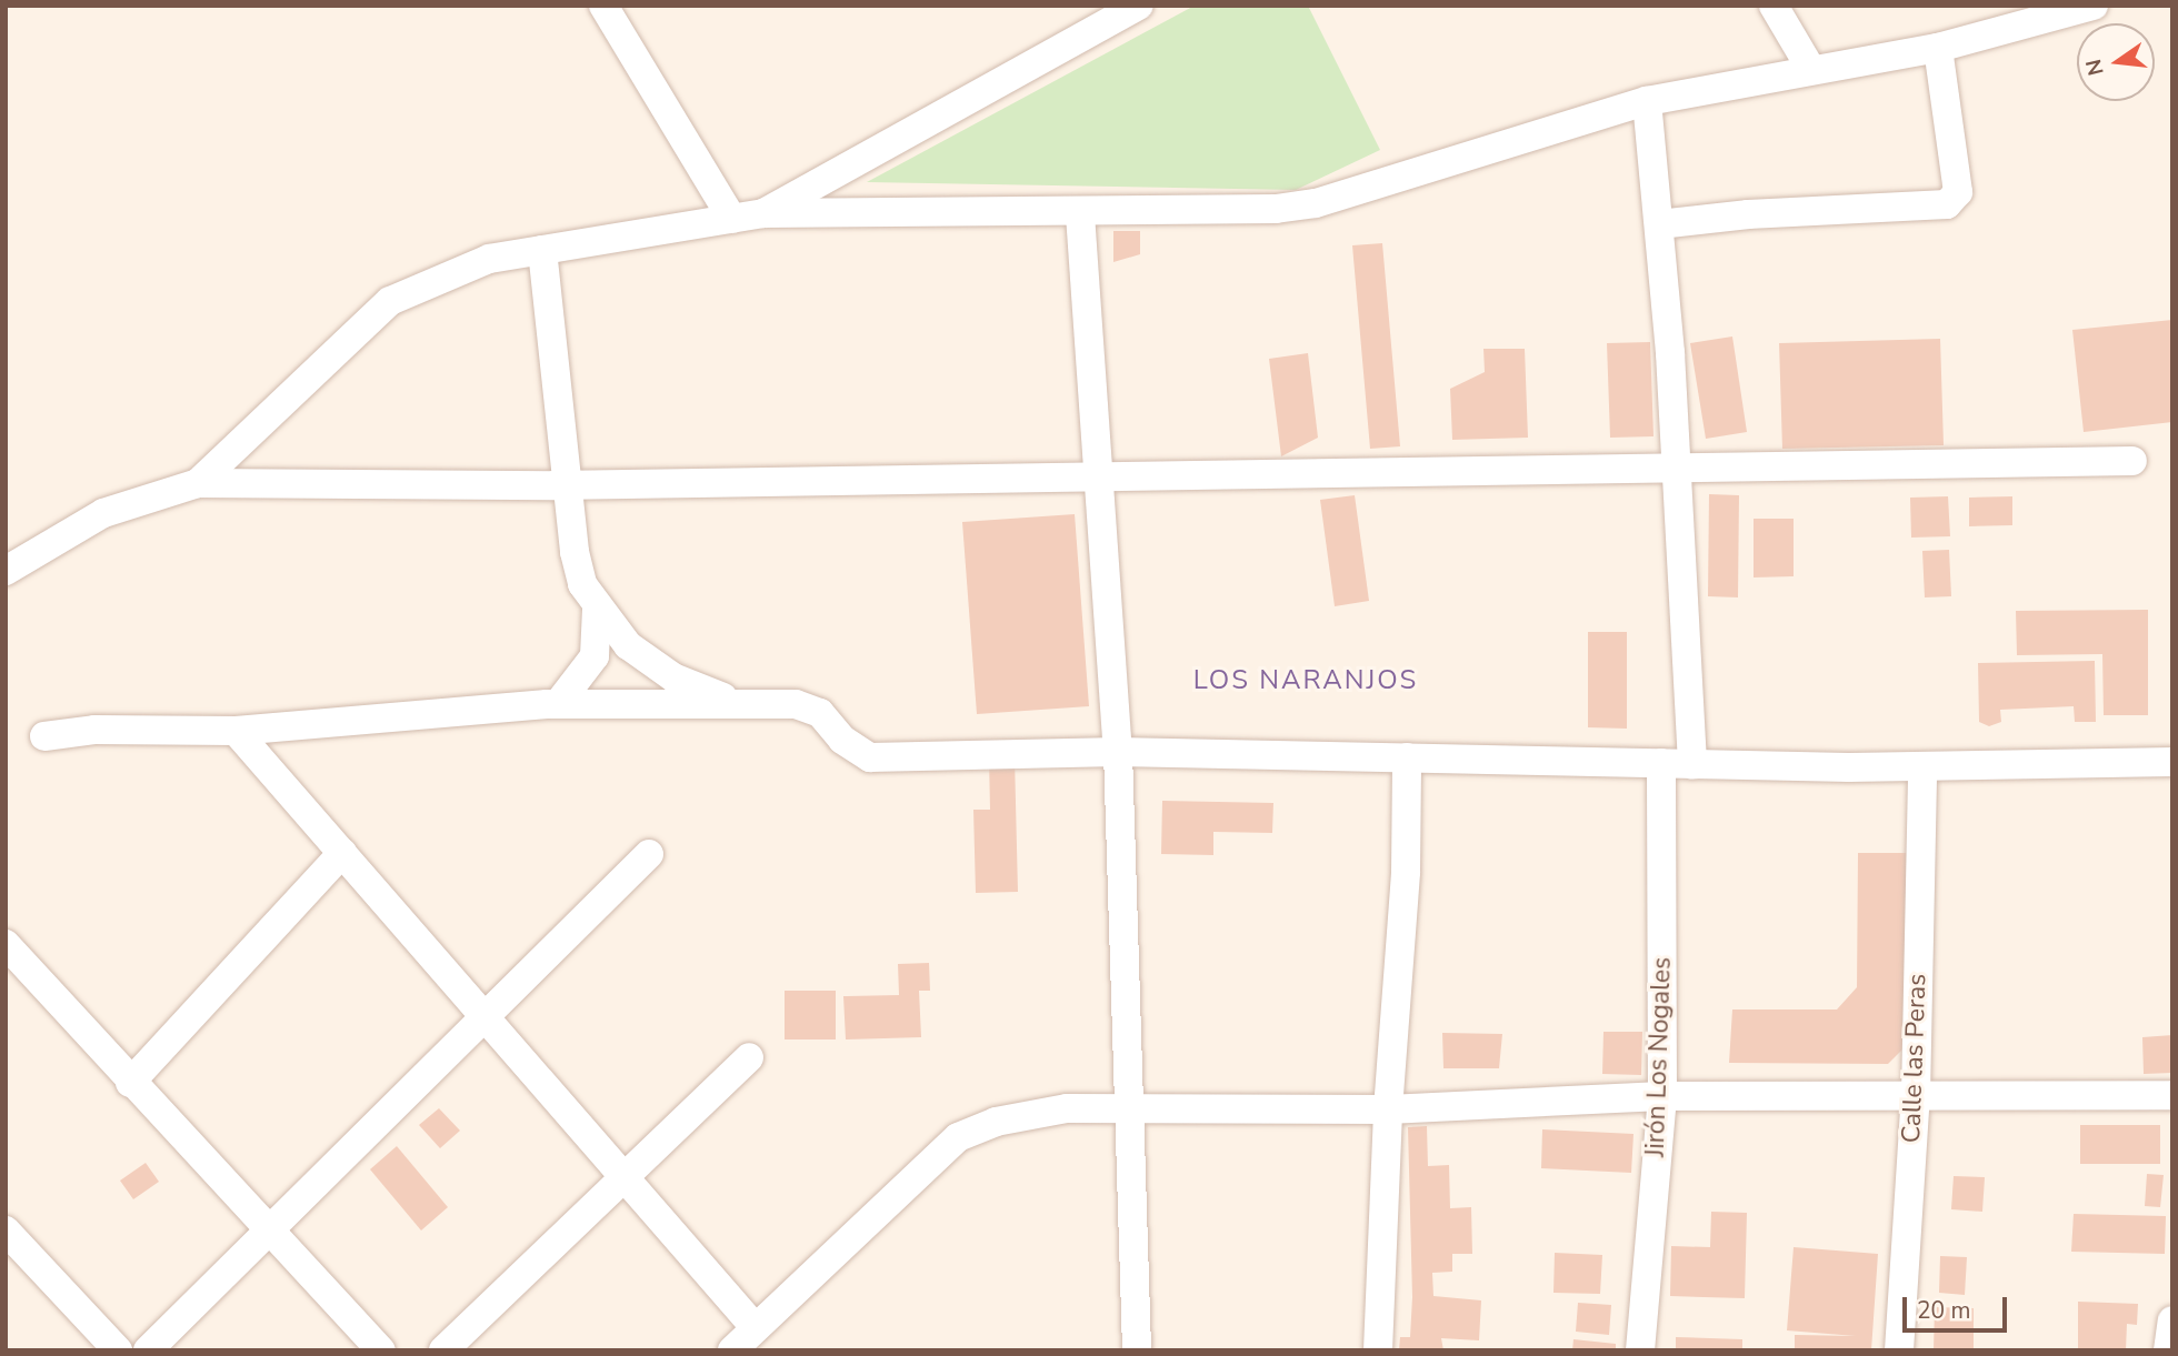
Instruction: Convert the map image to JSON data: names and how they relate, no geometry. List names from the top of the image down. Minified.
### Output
{"streets":{"street":["Jirón Los Nogales","Calle las Peras"]},"districts":["LOS NARANJOS"],"scale_bar":"20 m","north":"left"}
